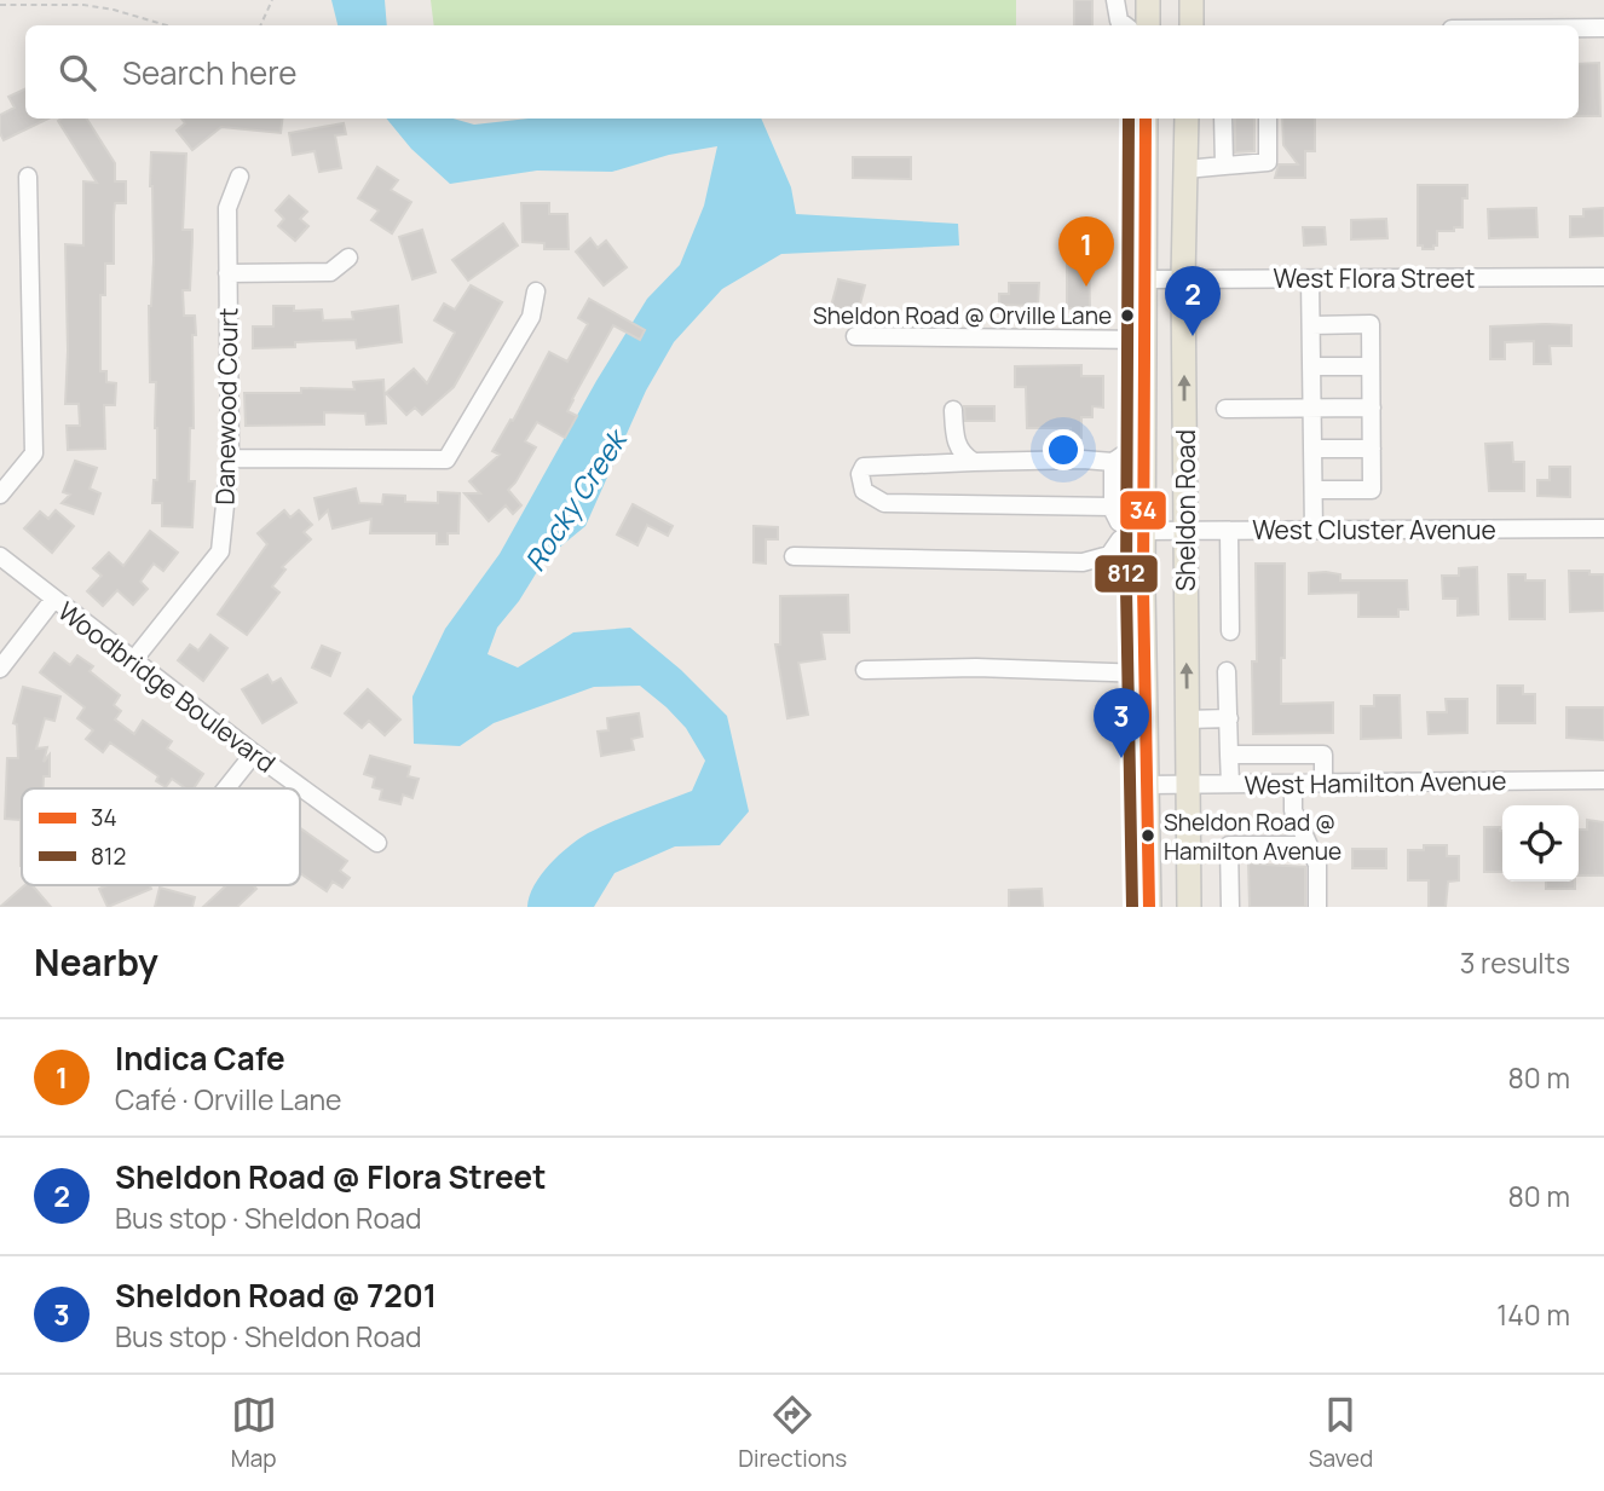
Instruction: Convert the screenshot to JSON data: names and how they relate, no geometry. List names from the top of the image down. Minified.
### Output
{"streets":{"main road":["Sheldon Road"],"street":["West Flora Street","Danewood Court","West Cluster Avenue","Woodbridge Boulevard","West Hamilton Avenue"]},"crossings":[["West Flora Street","Sheldon Road"],["Danewood Court","Woodbridge Boulevard"],["Sheldon Road","West Cluster Avenue"],["Sheldon Road","West Hamilton Avenue"]],"water":["Rocky Creek"],"places":["Sheldon Road @ Orville Lane","Sheldon Road @ Hamilton Avenue"],"lines":["transit line 34","transit line 812"],"legend":["34","812"],"page":{"search":"Search here","pins":["1","2","3"],"heading":["Nearby","3 results"],"list":[{"mark":"1","name":"Indica Cafe","note":"Café · Orville Lane","value":"80 m"},{"mark":"2","name":"Sheldon Road @ Flora Street","note":"Bus stop · Sheldon Road","value":"80 m"},{"mark":"3","name":"Sheldon Road @ 7201","note":"Bus stop · Sheldon Road","value":"140 m"}],"nav":["Map","Directions","Saved"]}}
